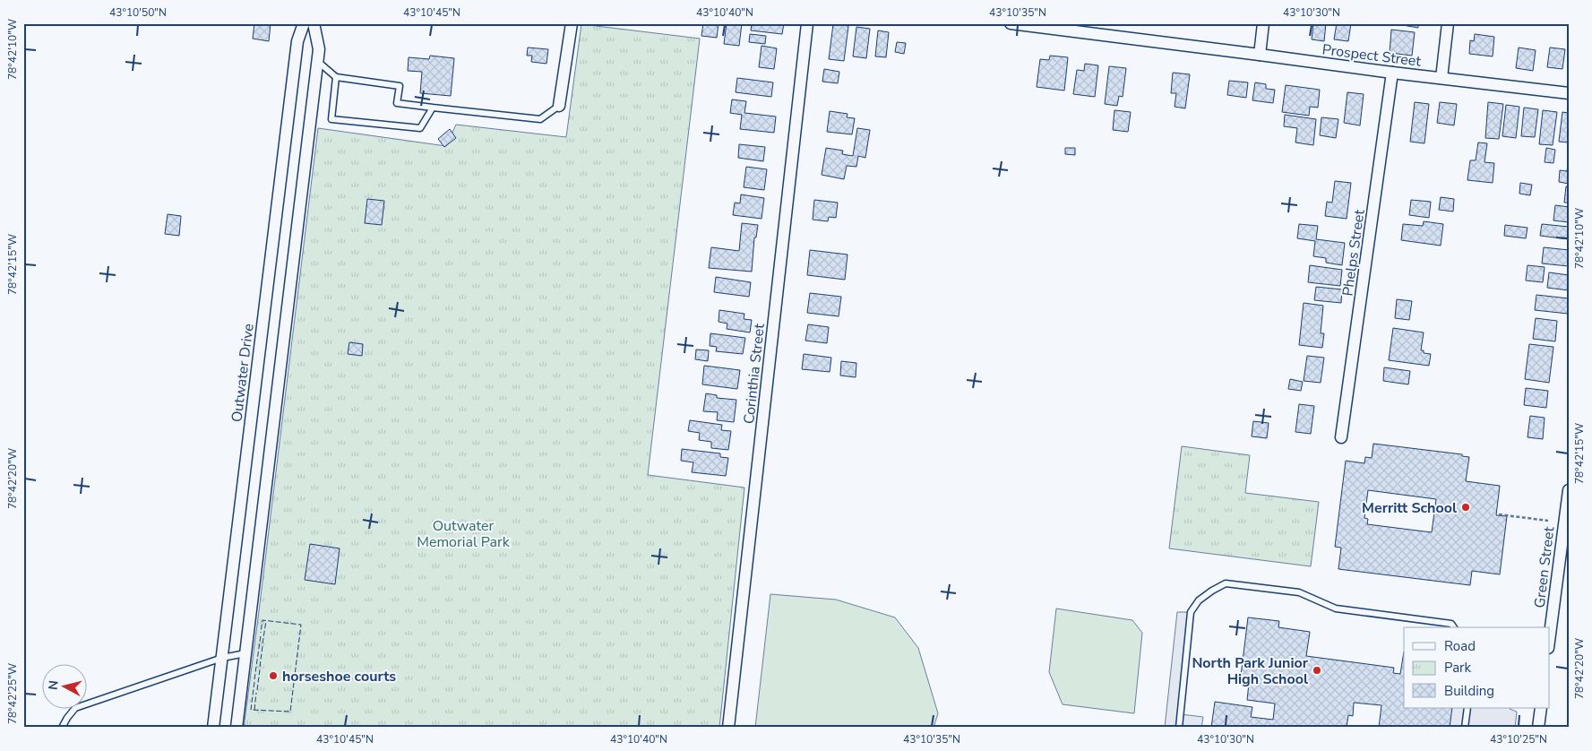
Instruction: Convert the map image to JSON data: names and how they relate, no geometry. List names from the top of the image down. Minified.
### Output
{"streets":{"street":["Prospect Street","Phelps Street","Outwater Drive","Corinthia Street","Green Street"]},"crossings":[["Prospect Street","Phelps Street"]],"parks":["Outwater Memorial Park"],"places":["Merritt School","North Park Junior High School","horseshoe courts"],"legend":["Road","Park","Building"],"north":"left","coordinates":["43°10'50\"N","43°10'45\"N","43°10'40\"N","43°10'35\"N","43°10'30\"N","78°42'10\"W","78°42'15\"W","78°42'20\"W","78°42'25\"W","43°10'25\"N"]}
